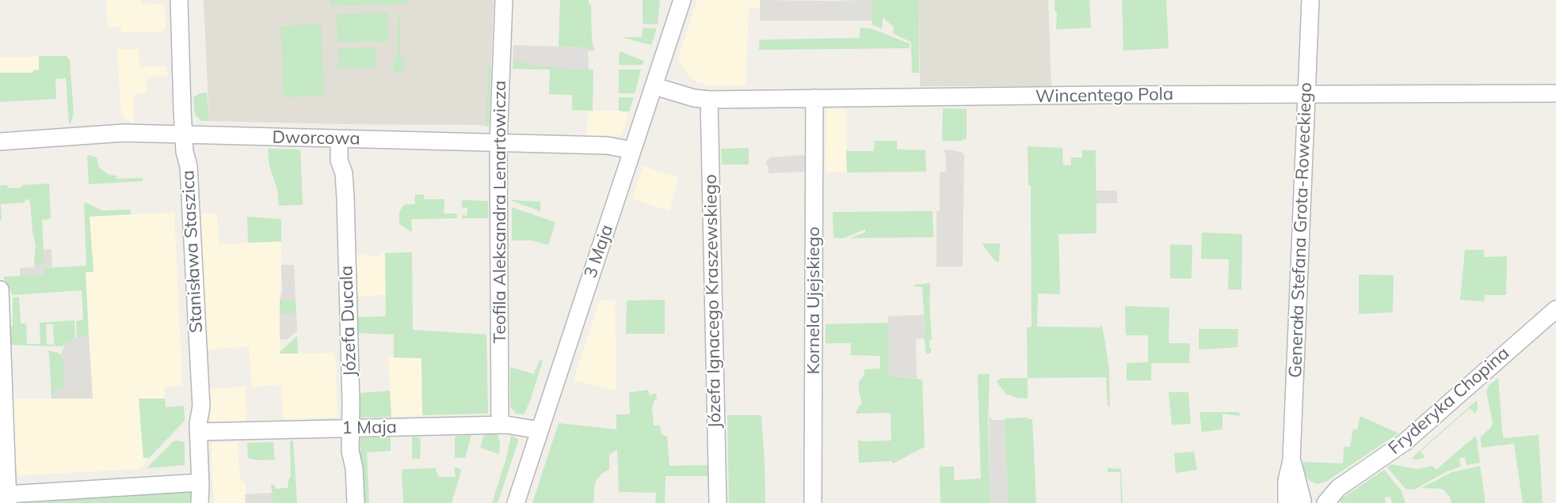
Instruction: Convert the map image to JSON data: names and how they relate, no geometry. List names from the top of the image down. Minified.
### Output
{"streets":{"street":["Wincentego Pola","Dworcowa","Teofila Aleksandra Lenartowicza","Generała Stefana Grota-Roweckiego","Stanisława Staszica","3 Maja","Kornela Ujejskiego","Józefa Ignacego Kraszewskiego","Józefa Ducala","Fryderyka Chopina","1 Maja"]},"crossings":[["Wincentego Pola","Generała Stefana Grota-Roweckiego"],["Wincentego Pola","3 Maja"],["Wincentego Pola","Kornela Ujejskiego"],["Wincentego Pola","Józefa Ignacego Kraszewskiego"],["Dworcowa","Teofila Aleksandra Lenartowicza"],["Dworcowa","Stanisława Staszica"],["Dworcowa","3 Maja"],["Dworcowa","Józefa Ducala"],["Teofila Aleksandra Lenartowicza","1 Maja"],["Stanisława Staszica","1 Maja"],["3 Maja","1 Maja"],["Józefa Ducala","1 Maja"]]}
